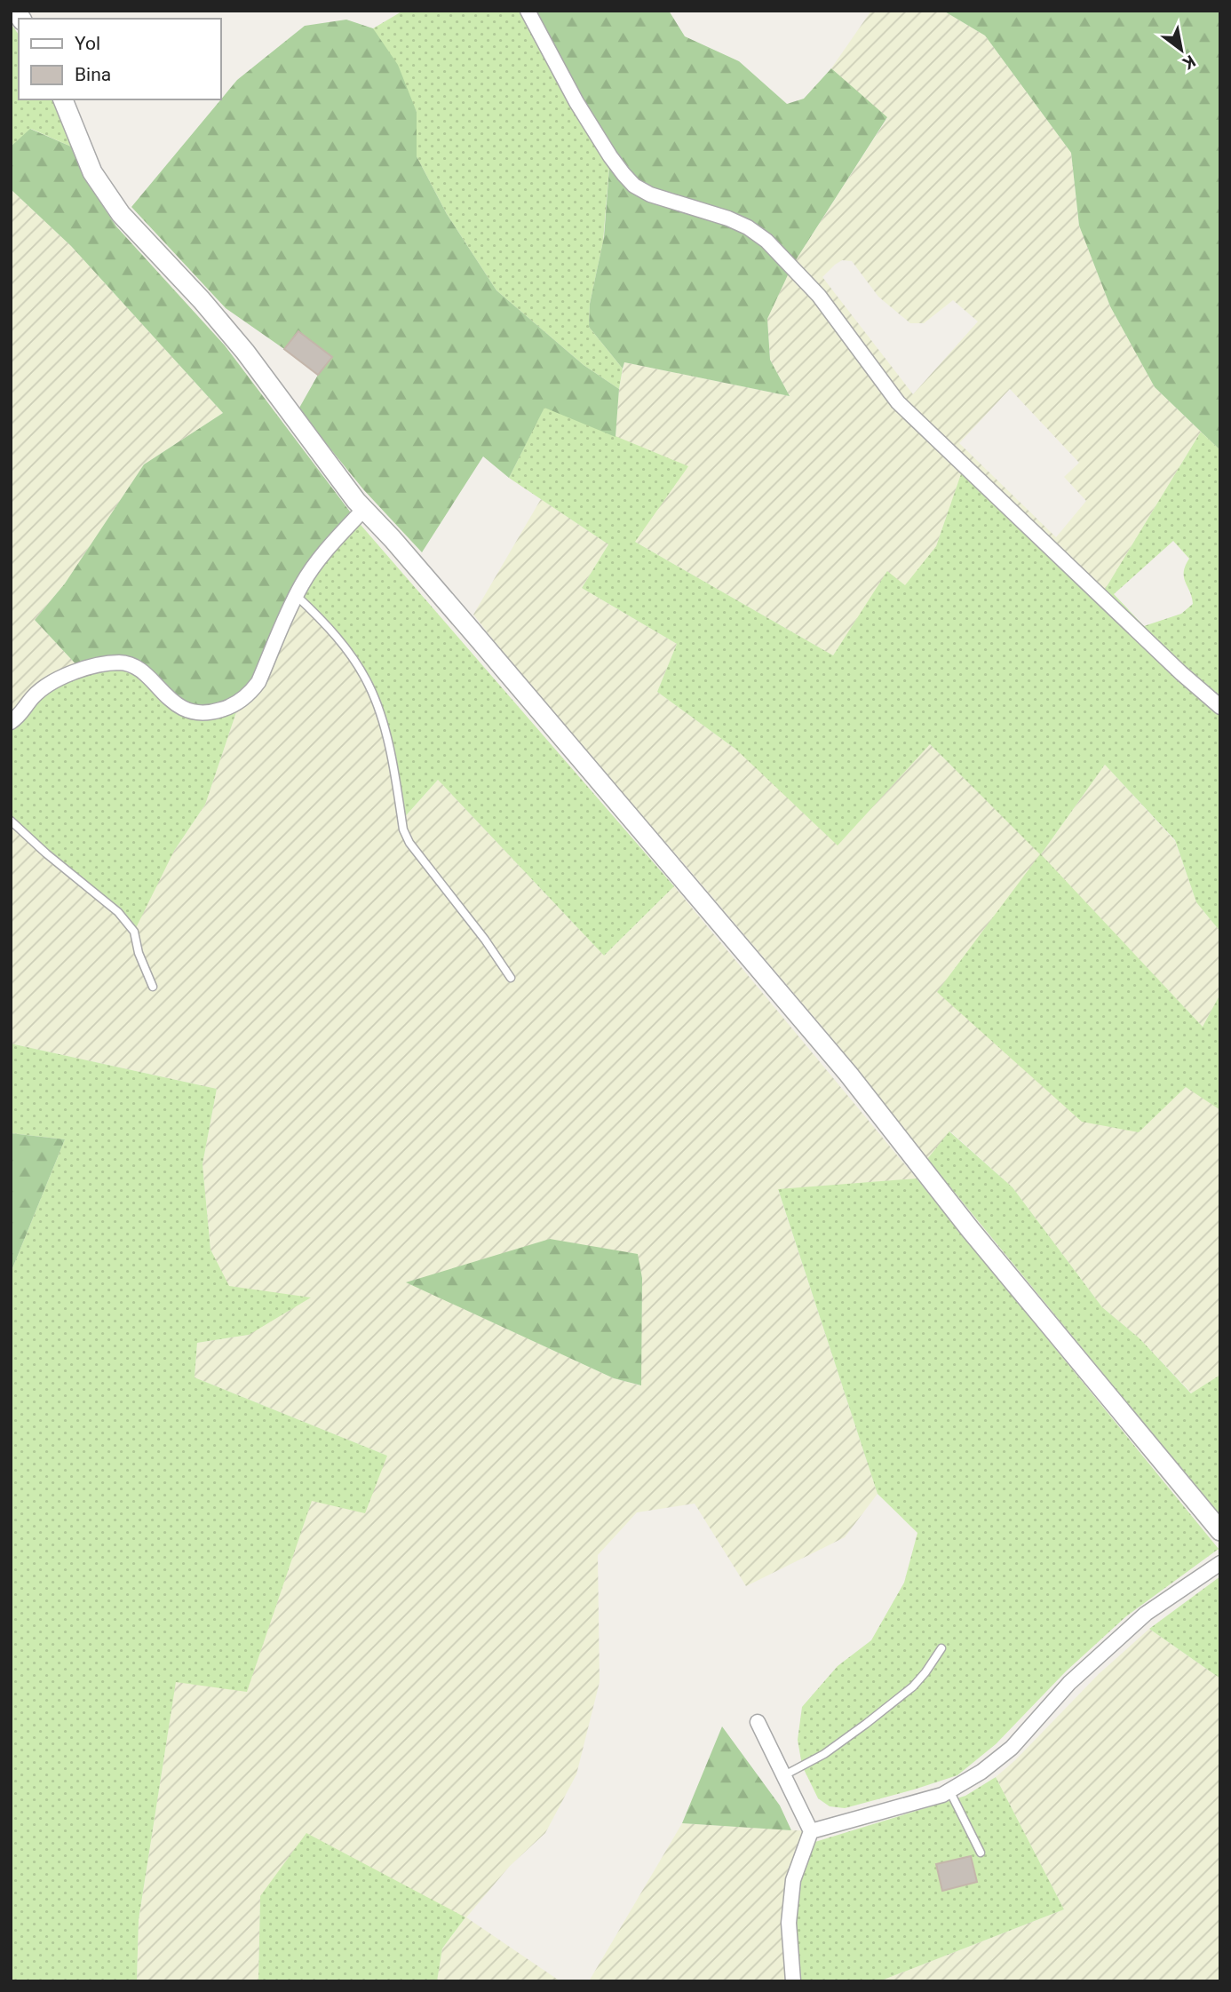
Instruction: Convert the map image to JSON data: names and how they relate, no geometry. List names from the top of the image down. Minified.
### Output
{"legend":["Yol","Bina"],"north":"bottom right"}
